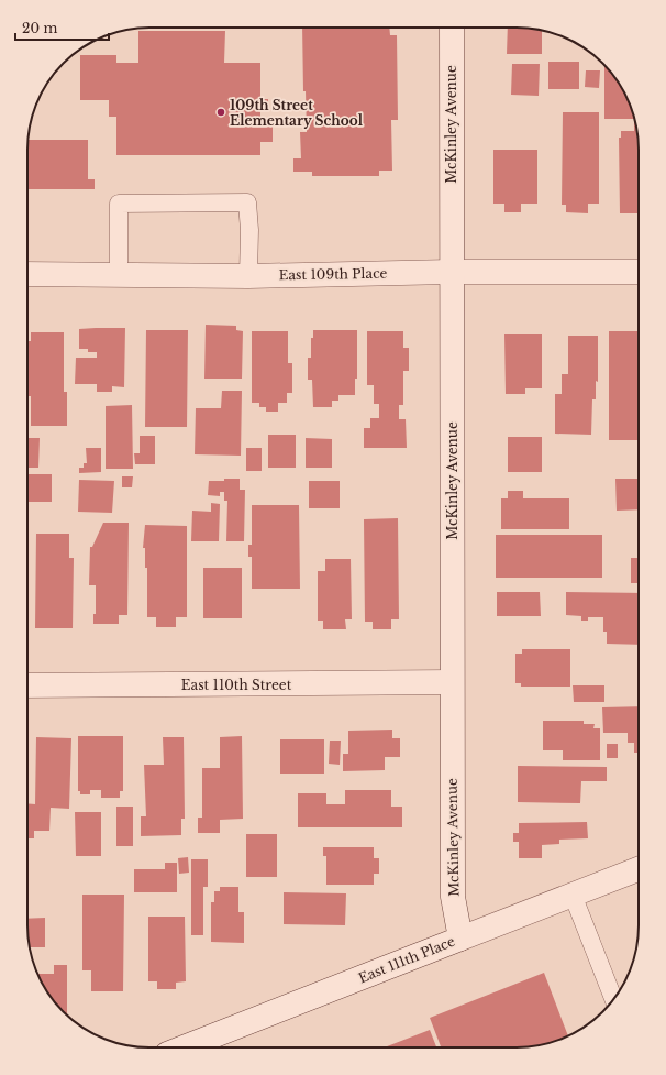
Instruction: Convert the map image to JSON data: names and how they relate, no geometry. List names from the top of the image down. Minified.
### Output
{"streets":{"street":["McKinley Avenue","East 109th Place","East 110th Street","East 111th Place"]},"crossings":[["McKinley Avenue","East 109th Place"],["McKinley Avenue","East 110th Street"],["McKinley Avenue","East 111th Place"]],"places":["109th Street Elementary School"],"scale_bar":"20 m"}
